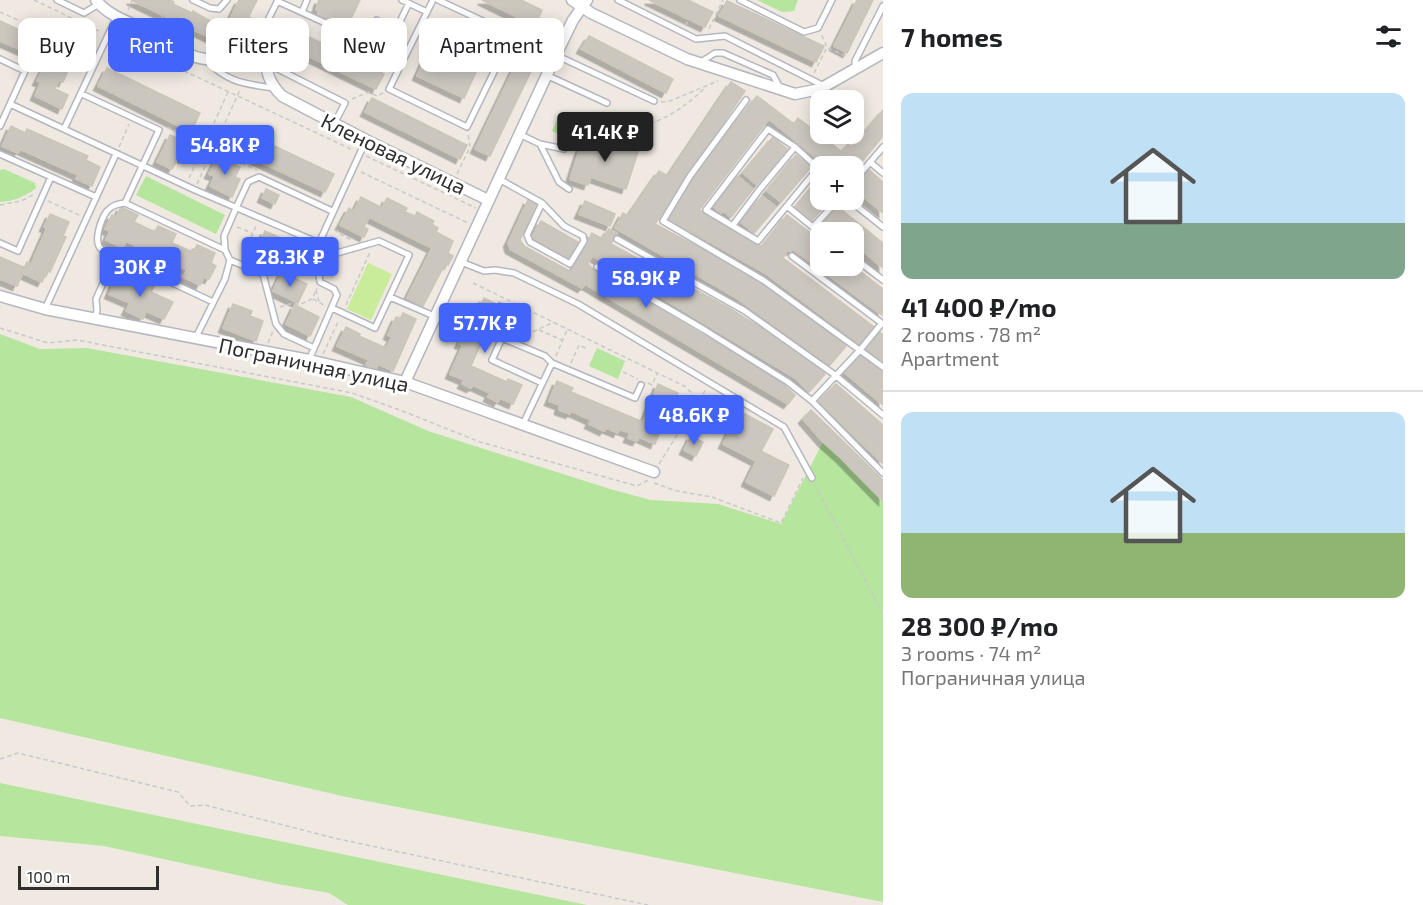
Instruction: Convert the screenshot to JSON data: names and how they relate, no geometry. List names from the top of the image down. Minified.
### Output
{"streets":{"street":["Кленовая улица","Пограничная улица"]},"scale_bar":"100 m","page":{"heading":"7 homes","chip":["Buy","Rent","Filters","New","Apartment"],"list":[{"name":"41 400 ₽/mo","note":"2 rooms · 78 m² · Apartment"},{"name":"28 300 ₽/mo","note":"3 rooms · 74 m² · Пограничная улица"}],"map_buttons":["+","−"],"price":["41.4K ₽","54.8K ₽","28.3K ₽","30K ₽","58.9K ₽","57.7K ₽","48.6K ₽"],"scale":"100 m"}}
